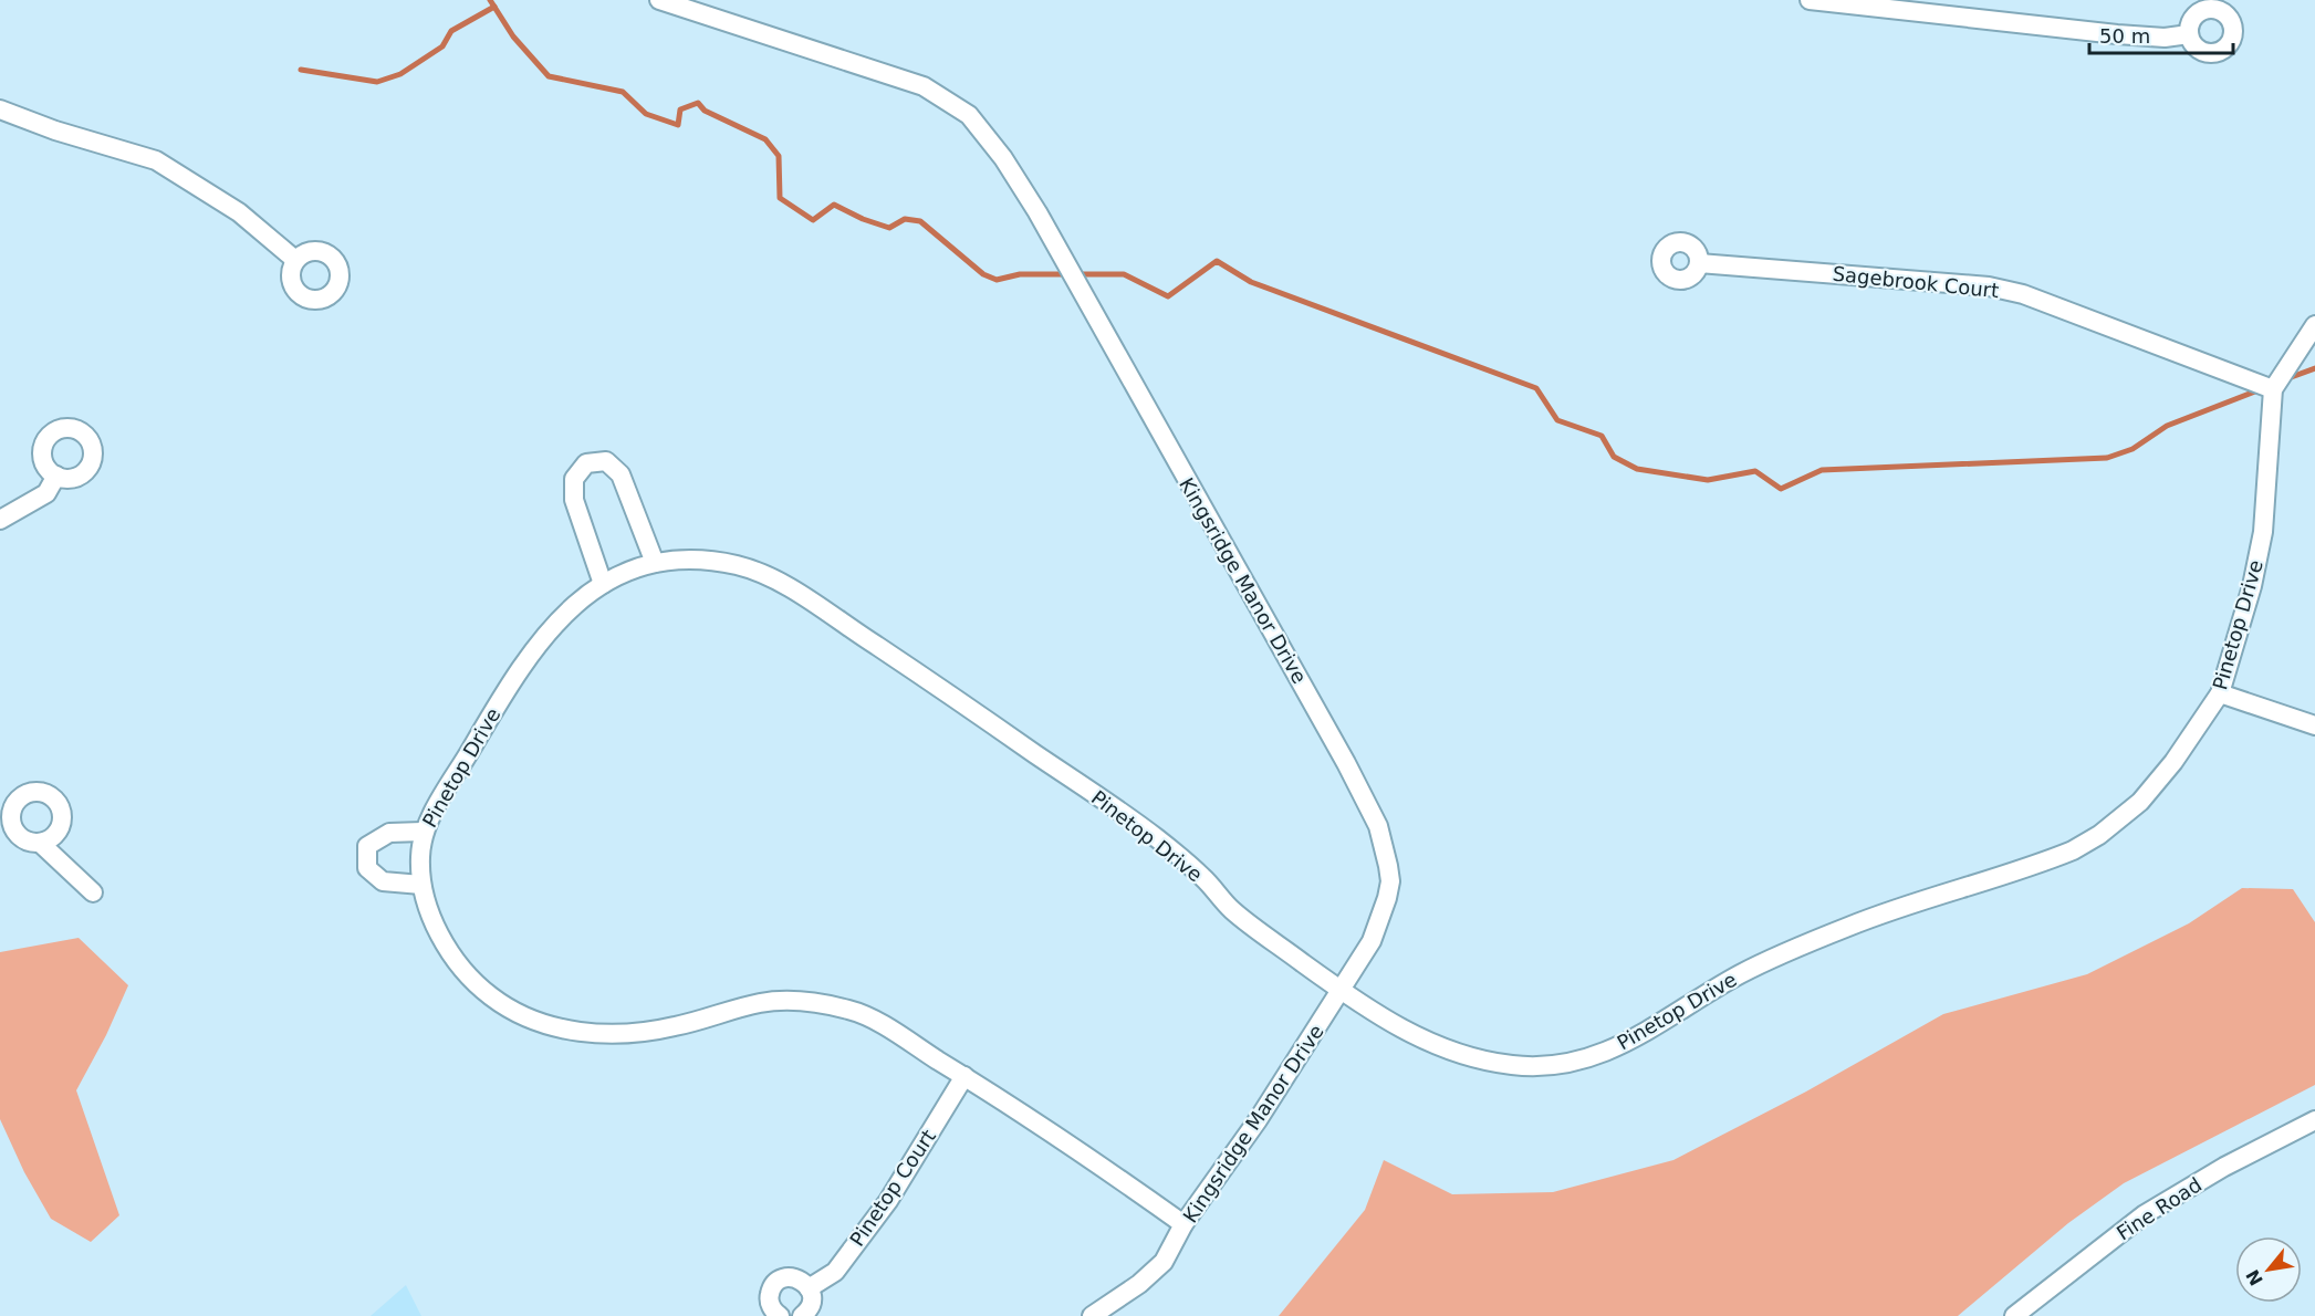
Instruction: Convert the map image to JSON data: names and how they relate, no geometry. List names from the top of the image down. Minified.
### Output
{"streets":{"street":["Sagebrook Court","Kingsridge Manor Drive","Pinetop Drive","Pinetop Court","Fine Road"]},"crossings":[["Sagebrook Court","Pinetop Drive"],["Kingsridge Manor Drive","Pinetop Drive"],["Pinetop Drive","Pinetop Court"]],"scale_bar":"50 m","north":"bottom left"}
